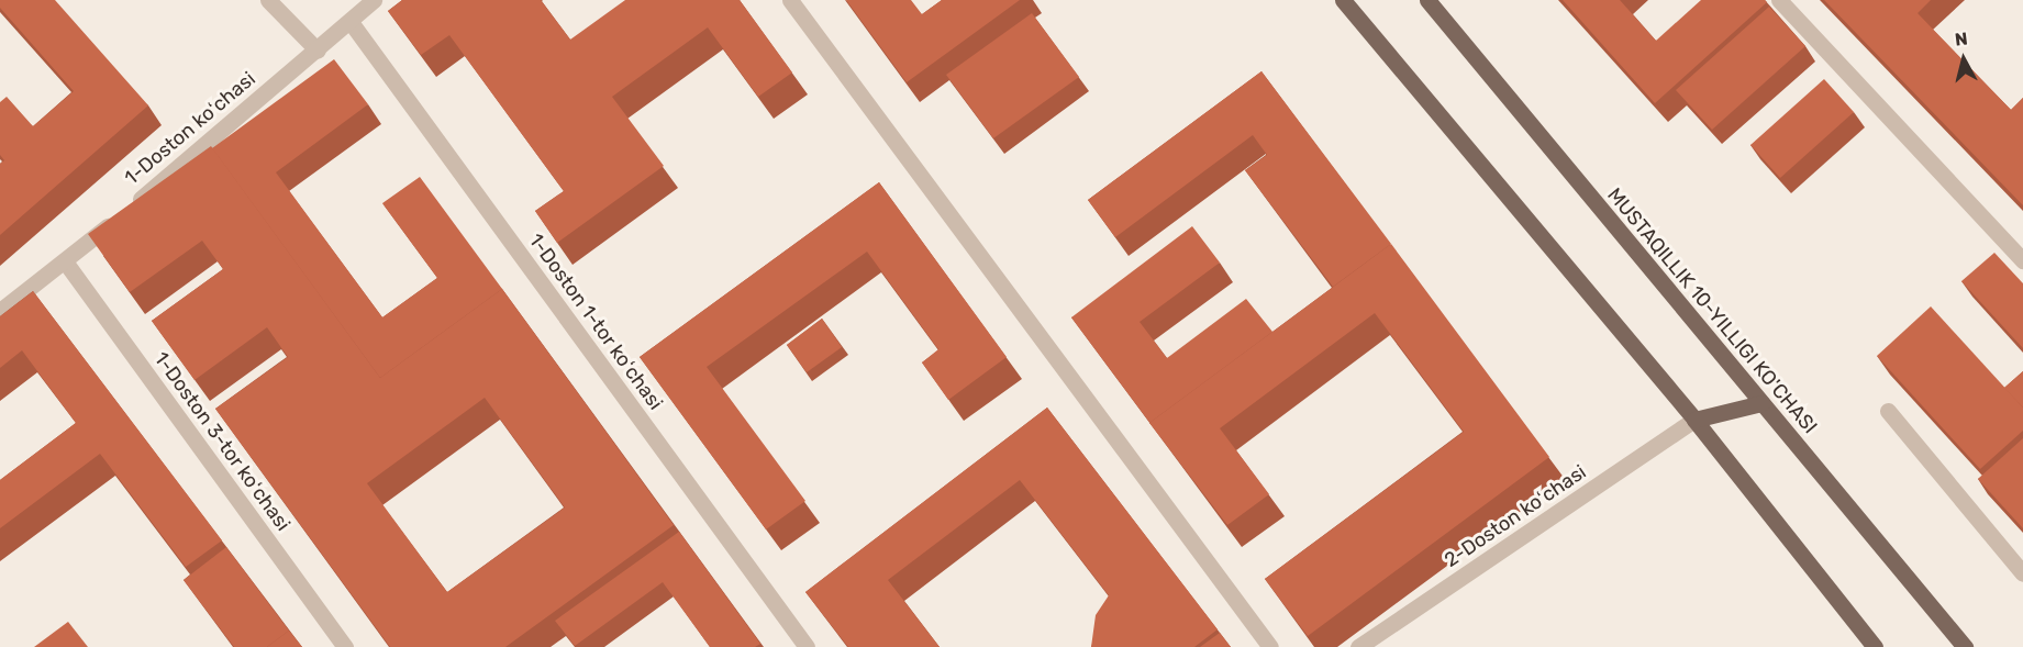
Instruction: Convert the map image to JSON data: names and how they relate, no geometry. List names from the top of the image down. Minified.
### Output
{"streets":{"main road":["MUSTAQILLIK 10-YILLIGI KO'CHASI"],"street":["1-Doston koʻchasi","1-Doston 1-tor koʻchasi","1-Doston 3-tor koʻchasi","2-Doston koʻchasi"]},"crossings":[["1-Doston koʻchasi","1-Doston 1-tor koʻchasi"],["1-Doston koʻchasi","1-Doston 3-tor koʻchasi"]],"north":"top"}
